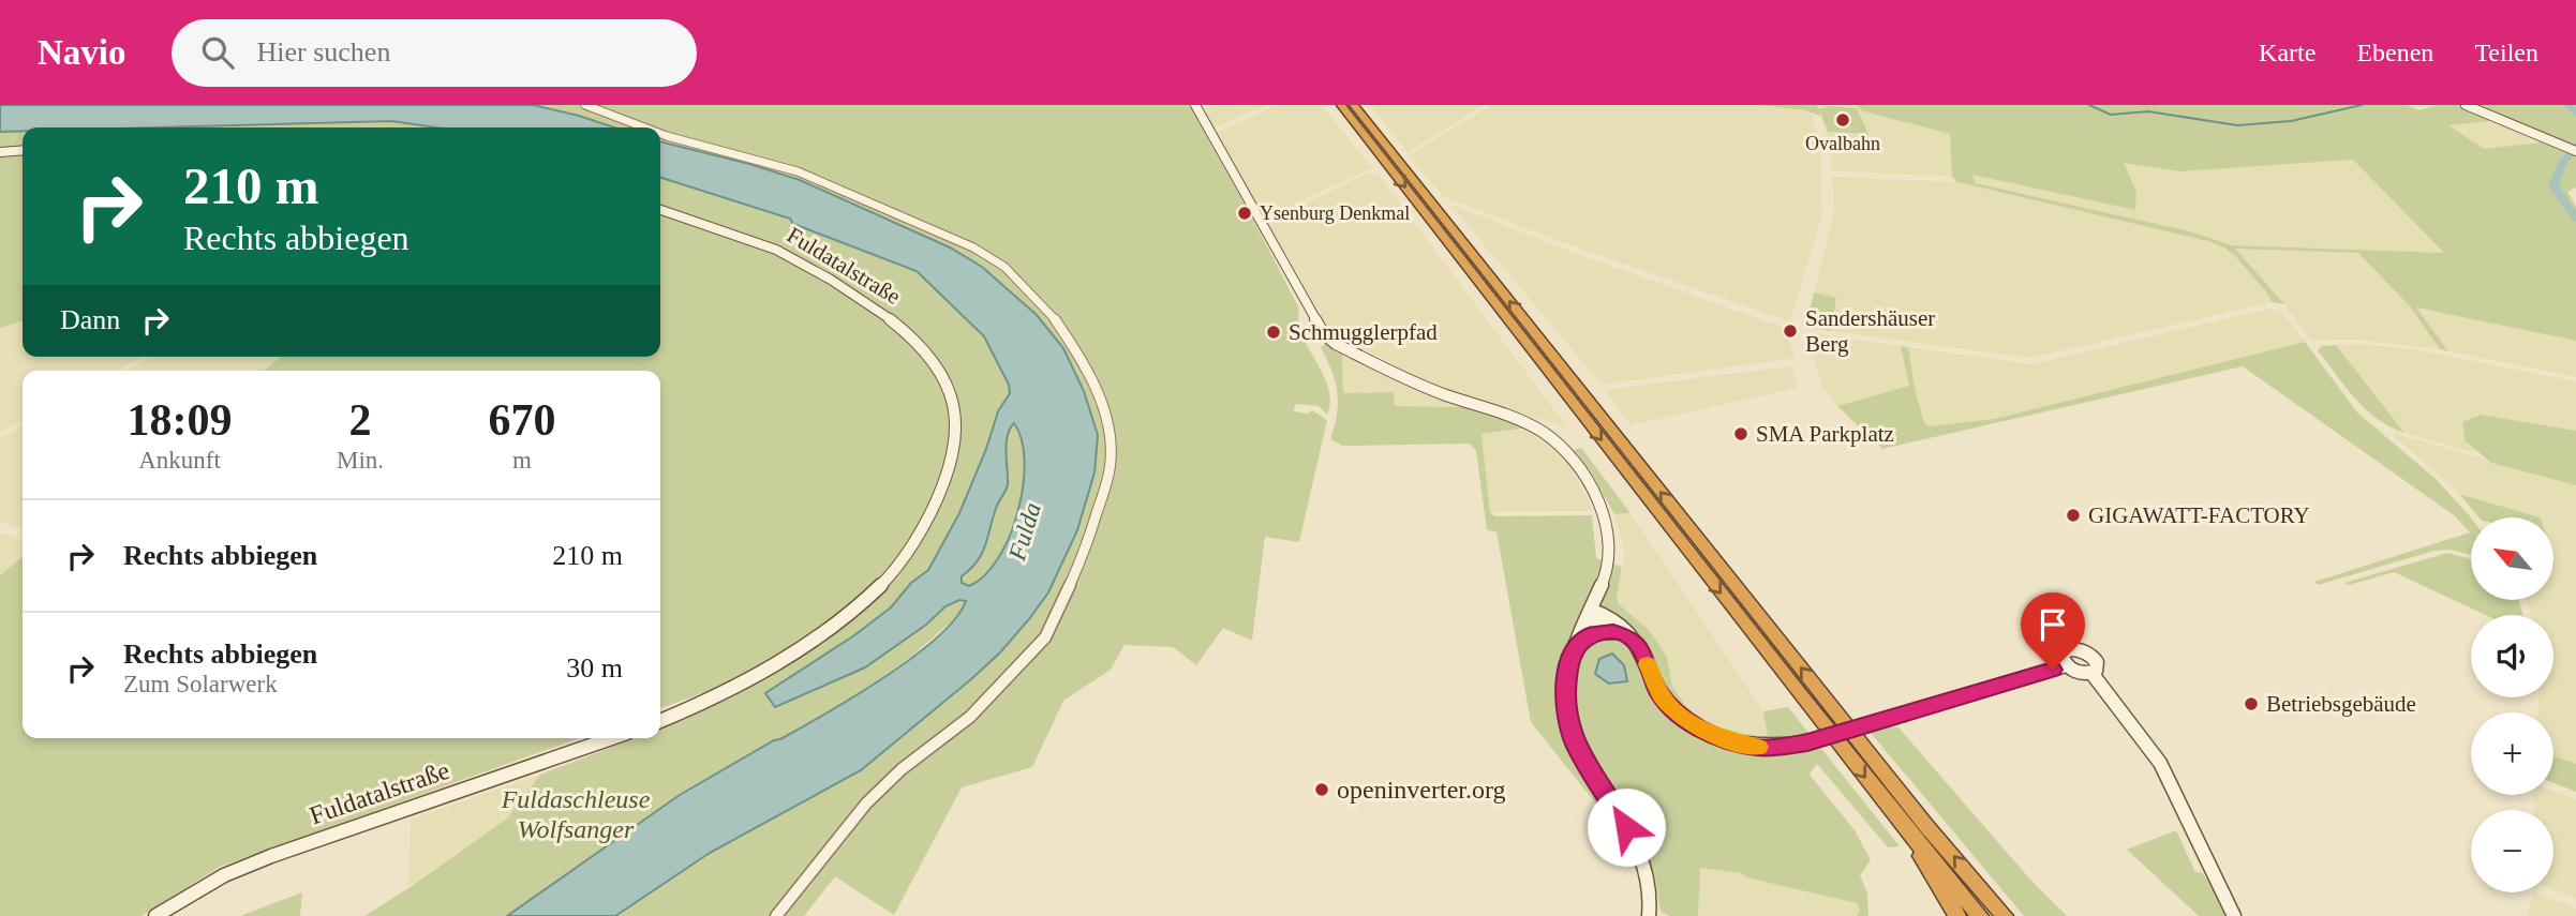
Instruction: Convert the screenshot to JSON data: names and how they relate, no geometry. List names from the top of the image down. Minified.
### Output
{"streets":{"main road":["Fuldatalstraße"]},"water":["Fulda"],"parks":["Fuldaschleuse Wolfsanger"],"places":["Ovalbahn","Ysenburg Denkmal","Sandershäuser Berg","Schmugglerpfad","SMA Parkplatz","GIGAWATT-FACTORY","Betriebsgebäude","openinverter.org"],"north":"top left","page":{"header":"Navio","search":"Hier suchen","nav":["Karte","Ebenen","Teilen"],"turn":["210 m","Rechts abbiegen"],"then":"Dann","eta":["18:09","Ankunft","2","Min.","670","m"],"list":[{"name":"Rechts abbiegen","value":"210 m"},{"name":"Rechts abbiegen","note":"Zum Solarwerk","value":"30 m"}],"map_buttons":["+","−"]}}
